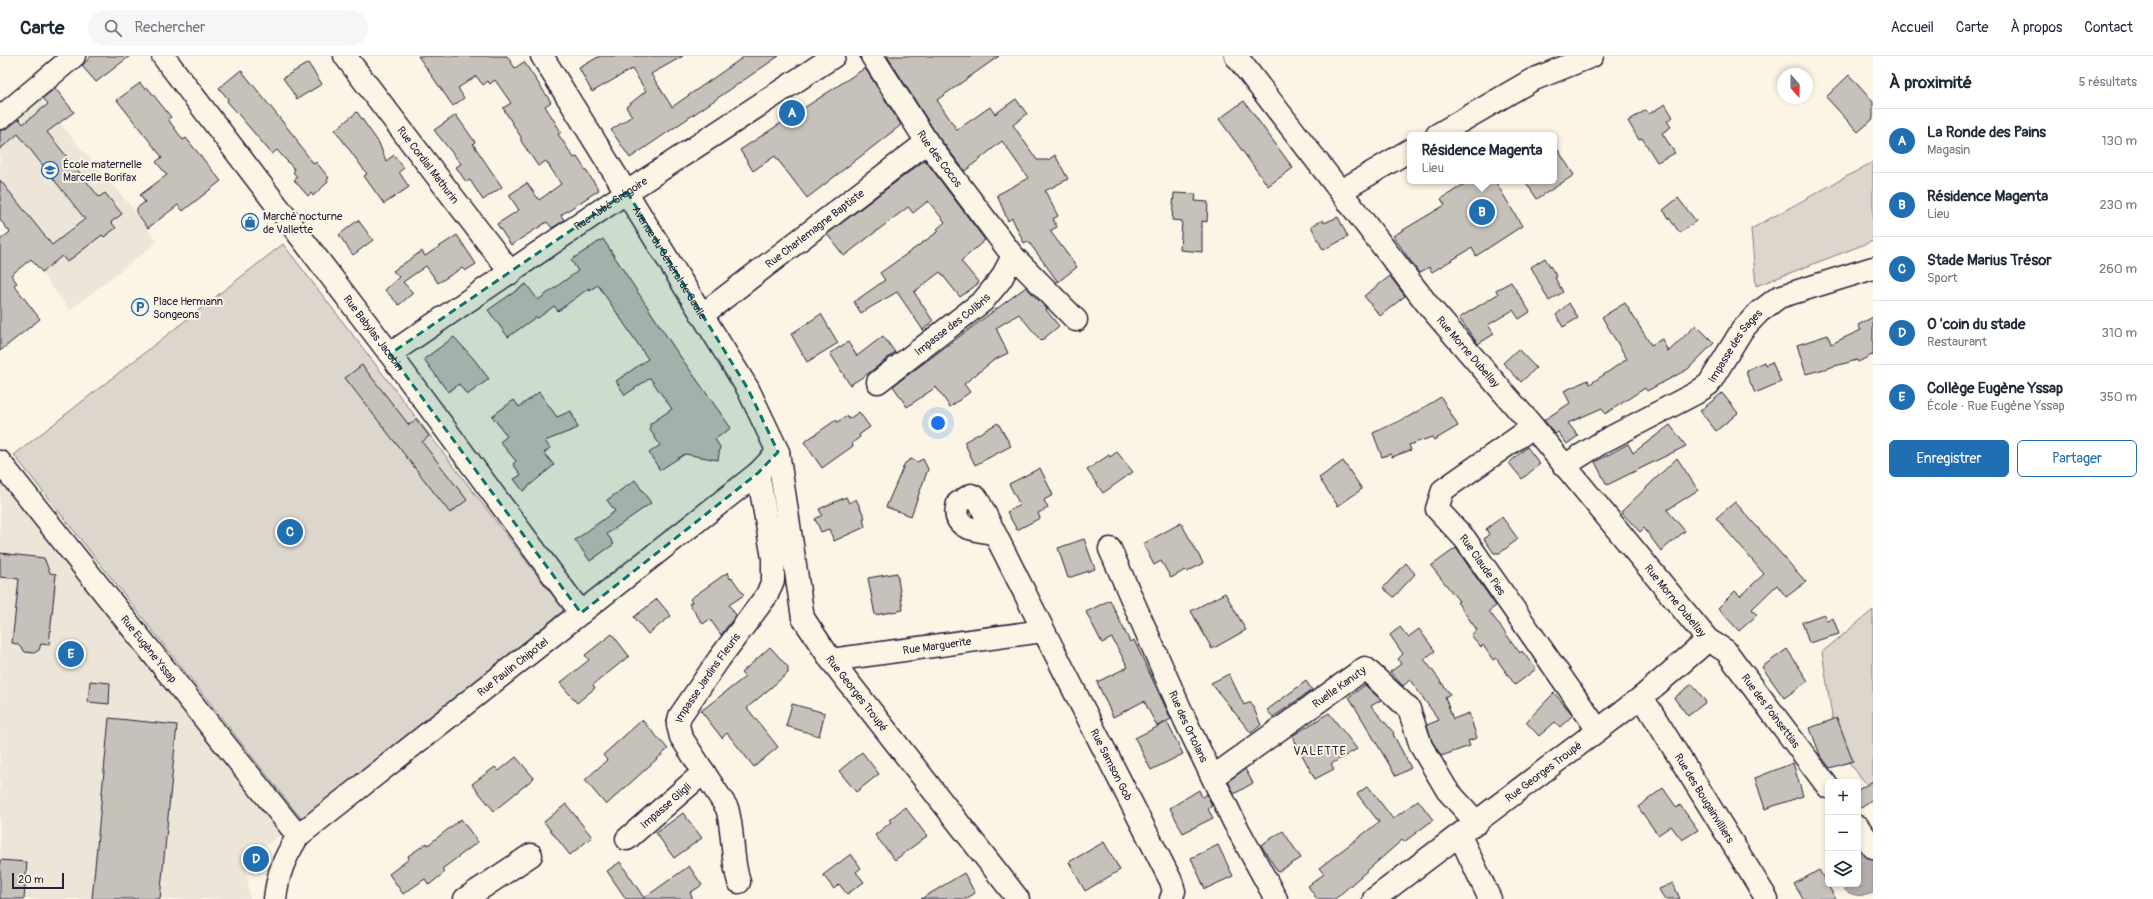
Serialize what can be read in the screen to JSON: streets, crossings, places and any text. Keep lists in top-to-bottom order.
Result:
{
  "streets": {
    "street": [
      "Rue des Cocos",
      "Rue Cordial Mathurin",
      "Rue Abbé Grégoire",
      "Rue Charlemagne Baptiste",
      "Avenue du Général de Gaulle",
      "Impasse des Colibris",
      "Rue Babylas Jacobin",
      "Impasse des Sages",
      "Rue Morne Dubellay",
      "Rue Claude Pies",
      "Rue Marguerite",
      "Rue Eugène Yssap",
      "Rue Paulin Chipotel",
      "Impasse Jardins Fleuris",
      "Ruelle Kanuty",
      "Rue Georges Troupé",
      "Rue des Poinsettias",
      "Rue des Ortolans",
      "Rue Samson Gob",
      "Rue des Bougainvilliers",
      "Impasse Gligli"
    ]
  },
  "crossings": [
    ["Rue des Cocos", "Rue Charlemagne Baptiste"],
    ["Rue des Cocos", "Impasse des Colibris"],
    ["Rue Cordial Mathurin", "Rue Abbé Grégoire"],
    ["Rue Abbé Grégoire", "Avenue du Général de Gaulle"],
    ["Rue Abbé Grégoire", "Rue Babylas Jacobin"],
    ["Rue Charlemagne Baptiste", "Avenue du Général de Gaulle"],
    ["Avenue du Général de Gaulle", "Rue Paulin Chipotel"],
    ["Avenue du Général de Gaulle", "Rue Georges Troupé"],
    ["Rue Babylas Jacobin", "Rue Paulin Chipotel"],
    ["Impasse des Sages", "Rue Morne Dubellay"],
    ["Rue Morne Dubellay", "Rue Claude Pies"],
    ["Rue Morne Dubellay", "Rue Georges Troupé"],
    ["Rue Morne Dubellay", "Rue des Poinsettias"],
    ["Rue Claude Pies", "Rue Georges Troupé"],
    ["Rue Marguerite", "Rue Georges Troupé"],
    ["Rue Marguerite", "Rue Samson Gob"],
    ["Rue Eugène Yssap", "Rue Paulin Chipotel"],
    ["Rue Paulin Chipotel", "Impasse Jardins Fleuris"],
    ["Rue Paulin Chipotel", "Rue Georges Troupé"],
    ["Impasse Jardins Fleuris", "Impasse Gligli"],
    ["Ruelle Kanuty", "Rue Georges Troupé"],
    ["Ruelle Kanuty", "Rue des Ortolans"],
    ["Rue Georges Troupé", "Rue des Poinsettias"],
    ["Rue Georges Troupé", "Rue des Bougainvilliers"]
  ],
  "districts": ["VALETTE"],
  "places": {
    "school or university": ["École maternelle Marcelle Borifax"],
    "shop": ["Marché nocturne de Vallette"],
    "parking": ["Place Hermann Songeons"]
  },
  "scale_bar": "20 m",
  "north": "bottom",
  "page": {
    "header": "Carte",
    "search": "Rechercher",
    "nav": [
      "Accueil",
      "Carte",
      "À propos",
      "Contact"
    ],
    "heading": ["À proximité", "5 résultats"],
    "pins": [
      "A",
      "B",
      "C",
      "E",
      "D"
    ],
    "list": [
      {
        "mark": "A",
        "name": "La Ronde des Pains",
        "note": "Magasin",
        "value": "130 m"
      },
      {
        "mark": "B",
        "name": "Résidence Magenta",
        "note": "Lieu",
        "value": "230 m"
      },
      {
        "mark": "C",
        "name": "Stade Marius Trésor",
        "note": "Sport",
        "value": "260 m"
      },
      {
        "mark": "D",
        "name": "O 'coin du stade",
        "note": "Restaurant",
        "value": "310 m"
      },
      {
        "mark": "E",
        "name": "Collège Eugène Yssap",
        "note": "École · Rue Eugène Yssap",
        "value": "350 m"
      }
    ],
    "popup": ["Résidence Magenta", "Lieu"],
    "buttons": ["Enregistrer", "Partager"],
    "map_buttons": ["+", "−"],
    "scale": "20 m"
  }
}
